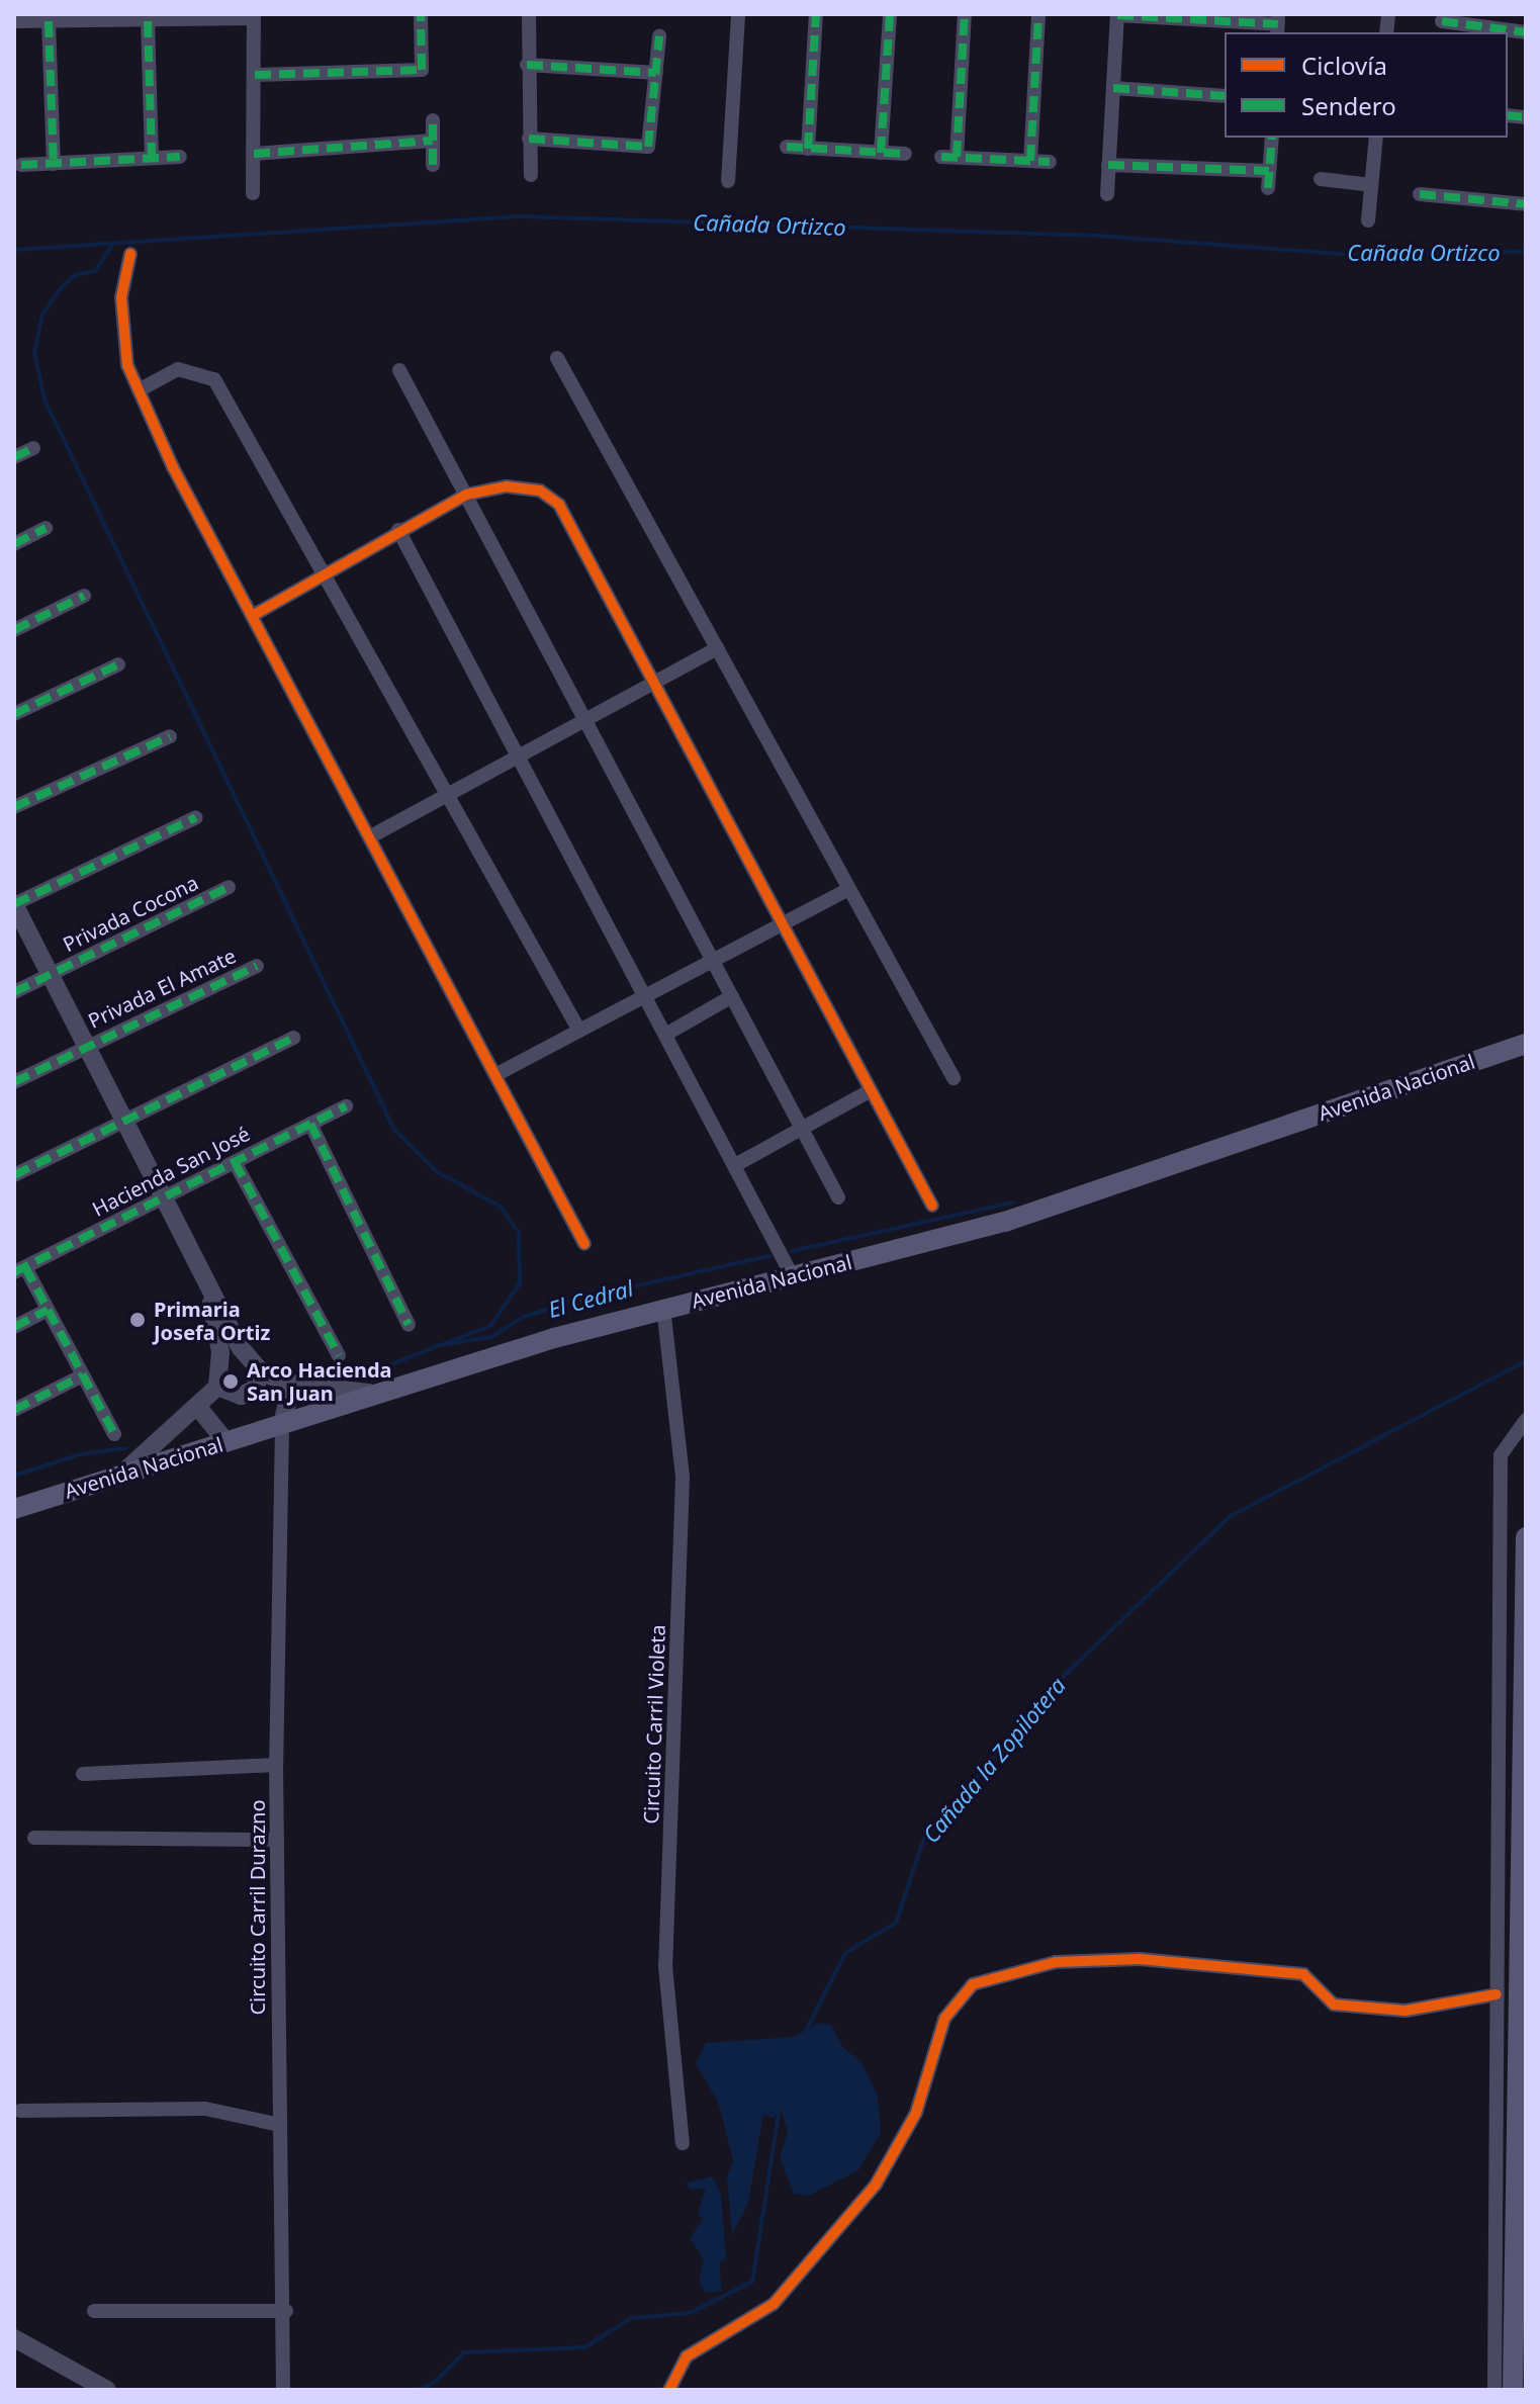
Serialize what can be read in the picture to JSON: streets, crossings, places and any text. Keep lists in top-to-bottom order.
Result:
{
  "streets": {
    "main road": ["Avenida Nacional"],
    "street": [
      "Privada Cocona",
      "Privada El Amate",
      "Hacienda San José",
      "Circuito Carril Violeta",
      "Circuito Carril Durazno"
    ]
  },
  "crossings": [
    ["Avenida Nacional", "Circuito Carril Violeta"],
    ["Avenida Nacional", "Circuito Carril Durazno"]
  ],
  "water": ["Cañada Ortizco", "El Cedral", "Cañada la Zopilotera"],
  "places": ["Primaria Josefa Ortiz", "Arco Hacienda San Juan"],
  "legend": ["Ciclovía", "Sendero"]
}
